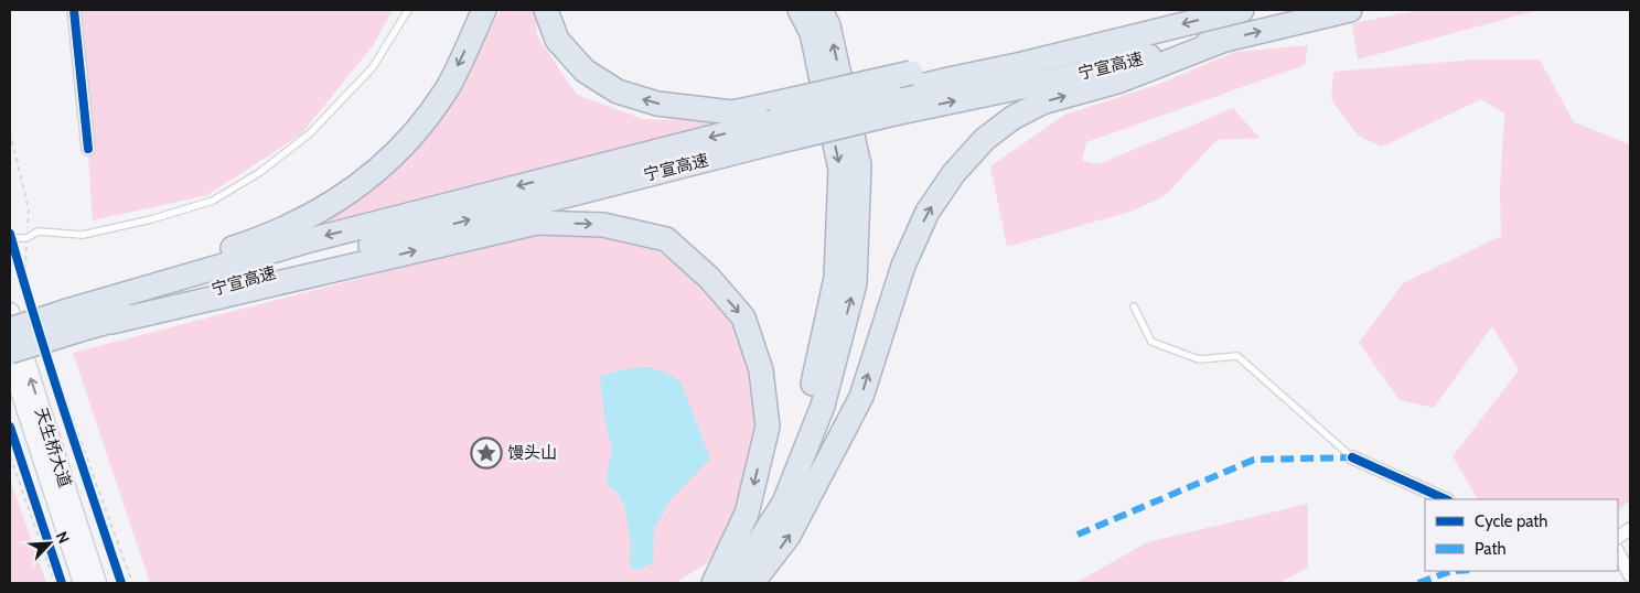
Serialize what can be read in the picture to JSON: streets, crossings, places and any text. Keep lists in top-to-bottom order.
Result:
{
  "streets": {
    "highway": ["宁宣高速"],
    "main road": ["天生桥大道"]
  },
  "places": {
    "place": ["馒头山"]
  },
  "legend": ["Cycle path", "Path"],
  "north": "top right"
}
